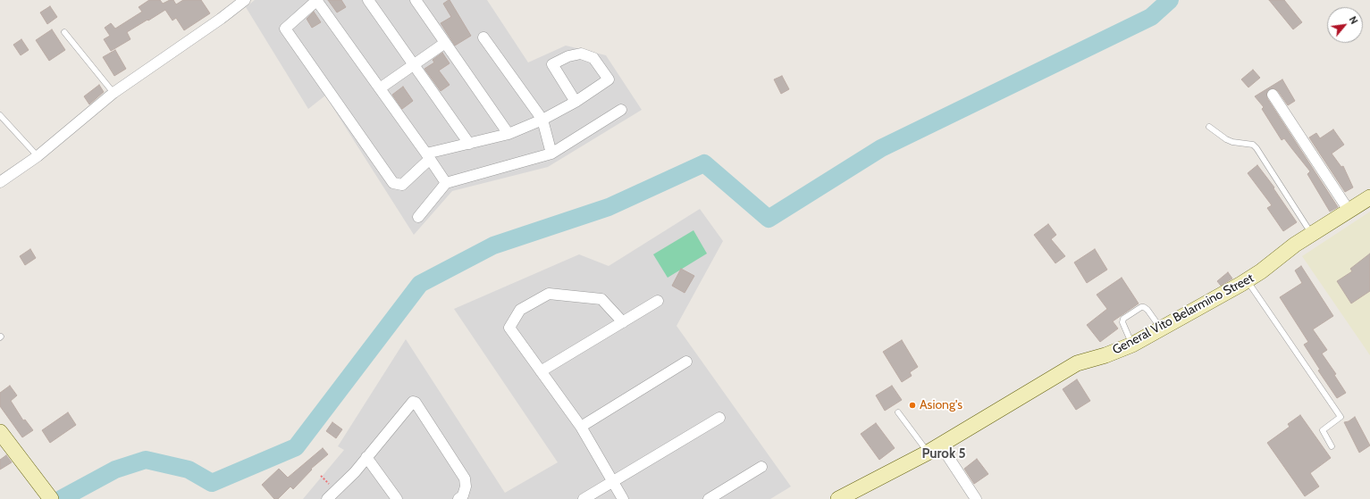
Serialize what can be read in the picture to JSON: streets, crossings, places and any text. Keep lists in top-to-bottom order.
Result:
{
  "streets": {
    "street": ["General Vito Belarmino Street"]
  },
  "districts": ["Purok 5"],
  "places": ["Asiong's"],
  "north": "top right"
}
